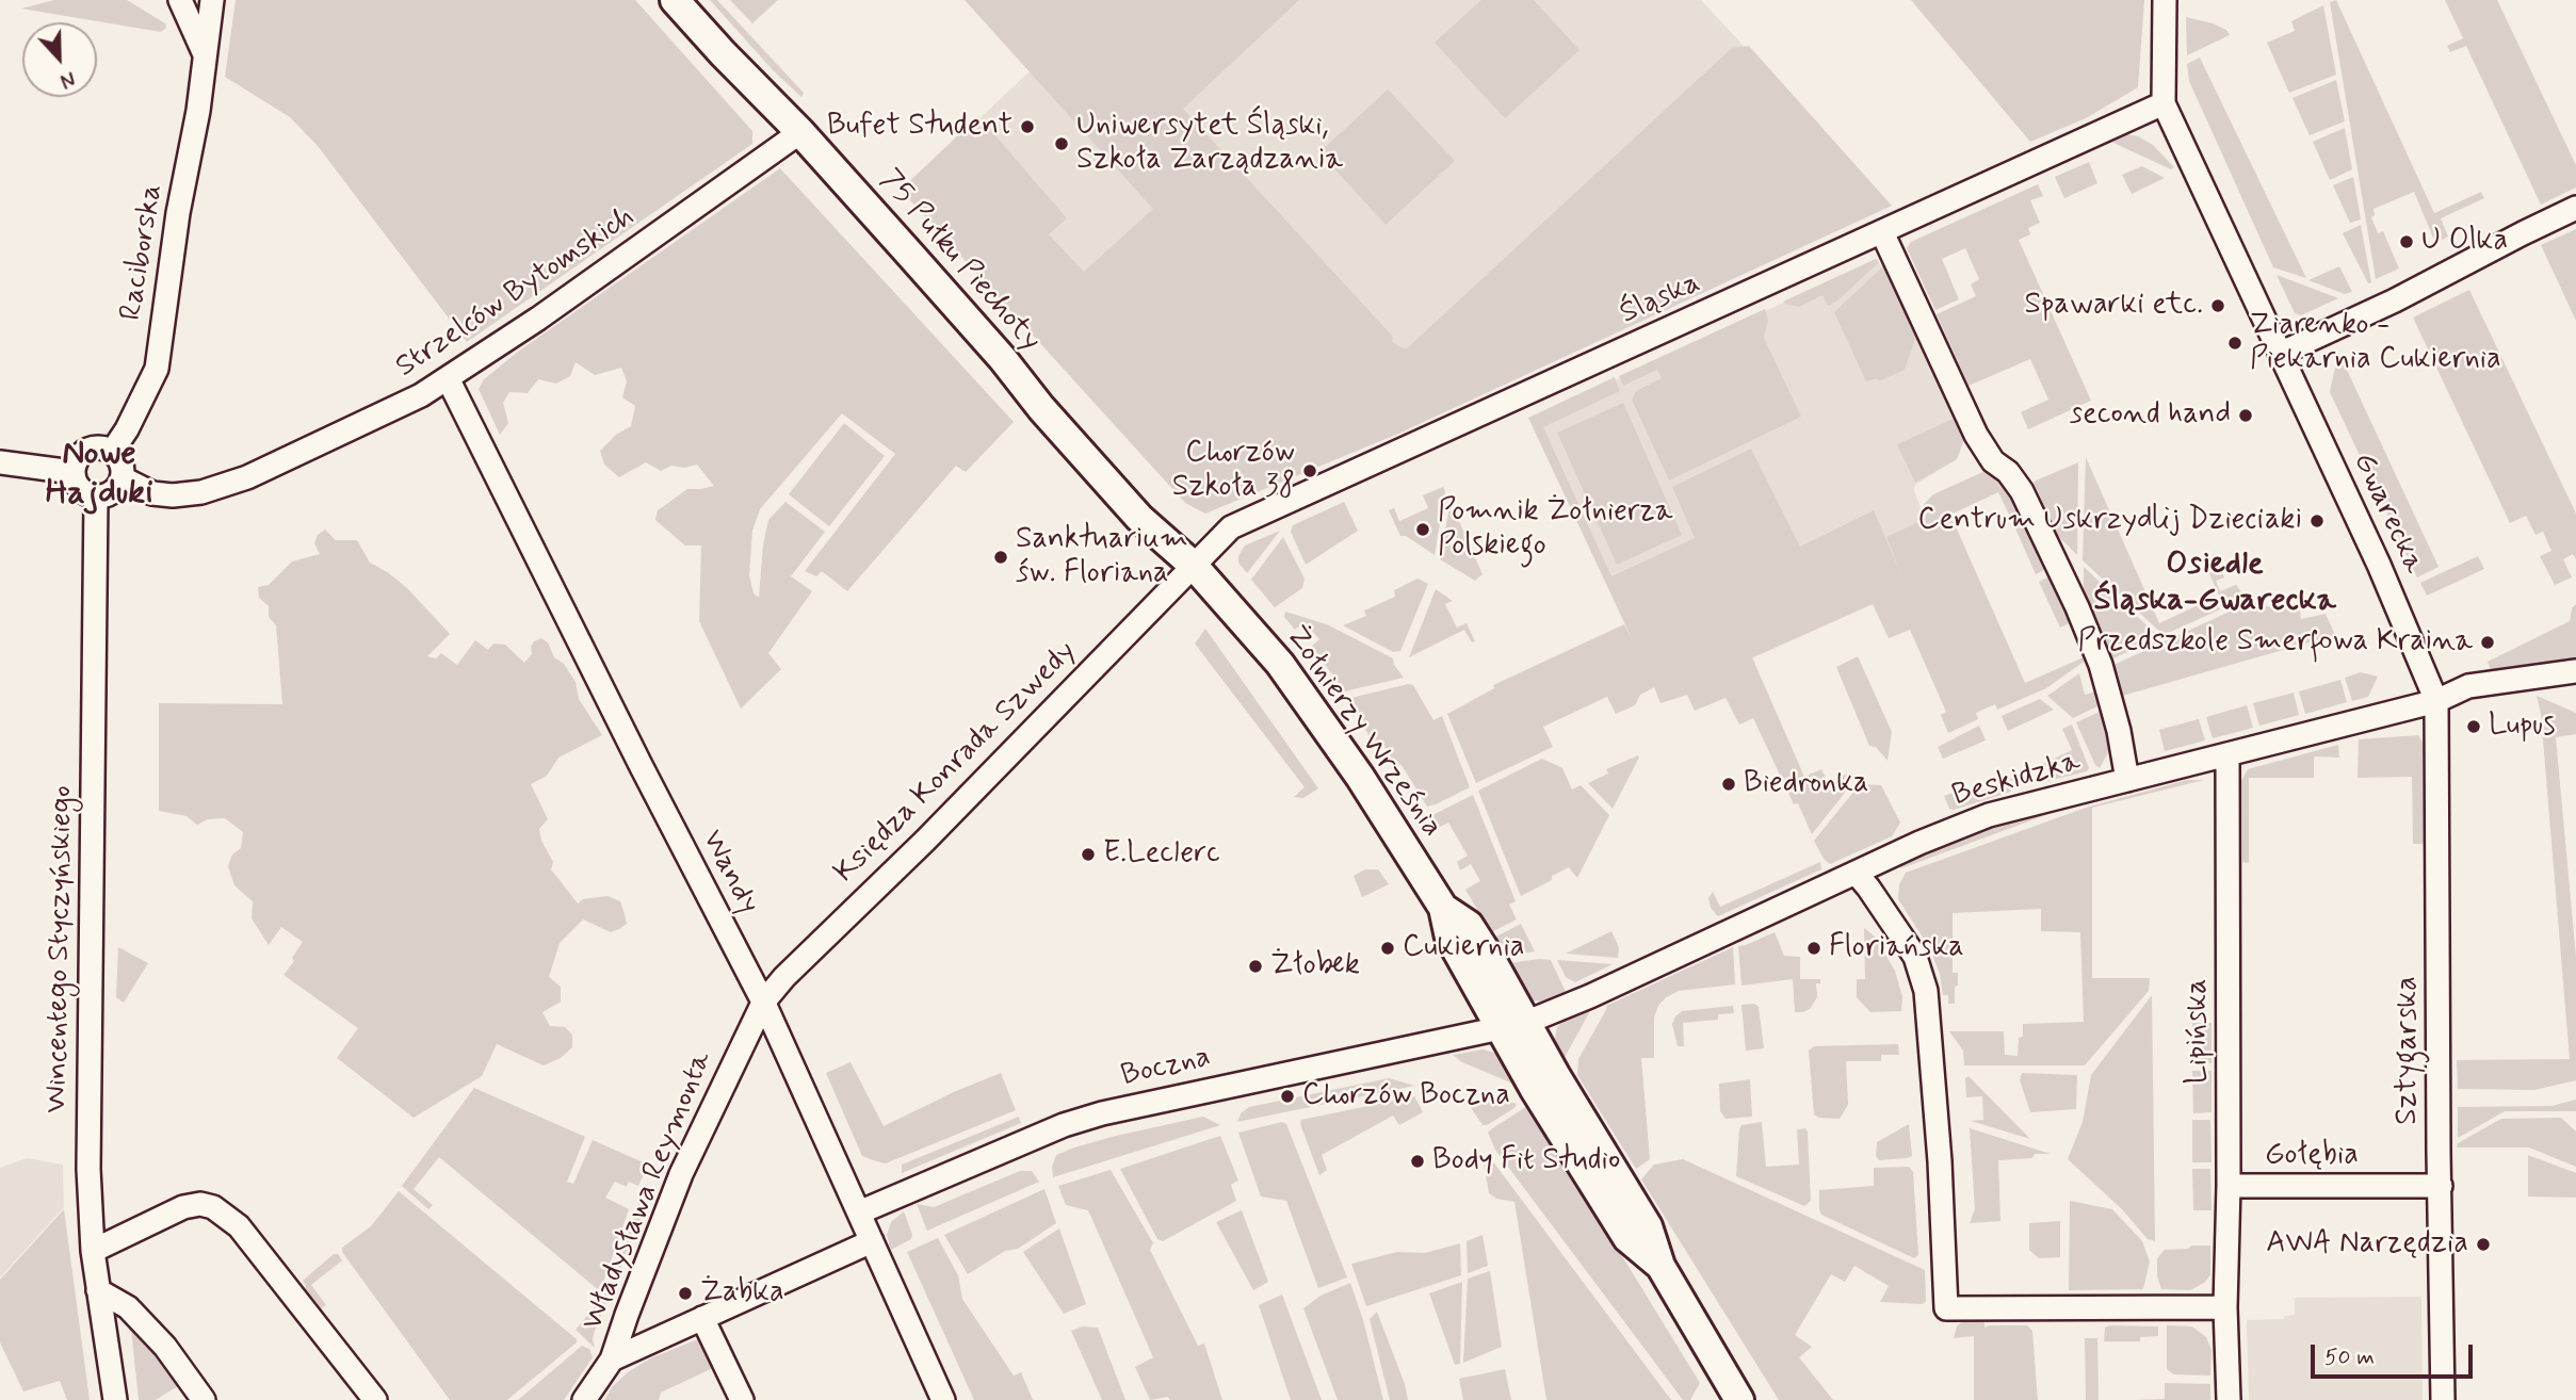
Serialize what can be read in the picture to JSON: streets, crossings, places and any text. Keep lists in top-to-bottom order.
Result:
{
  "streets": {
    "main road": ["75 Pułku Piechoty", "Żołnierzy Września"],
    "street": [
      "Raciborska",
      "Strzelców Bytomskich",
      "Śląska",
      "Gwarecka",
      "Księdza Konrada Szwedy",
      "Beskidzka",
      "Wandy",
      "Wincentego Styczyńskiego",
      "Lipińska",
      "Sztygarska",
      "Boczna",
      "Gołębia",
      "Władysława Reymonta"
    ]
  },
  "crossings": [
    ["Raciborska", "Strzelców Bytomskich"],
    ["Raciborska", "Wincentego Styczyńskiego"],
    ["75 Pułku Piechoty", "Strzelców Bytomskich"],
    ["75 Pułku Piechoty", "Śląska"],
    ["75 Pułku Piechoty", "Żołnierzy Września"],
    ["75 Pułku Piechoty", "Księdza Konrada Szwedy"],
    ["Strzelców Bytomskich", "Wandy"],
    ["Strzelców Bytomskich", "Wincentego Styczyńskiego"],
    ["Śląska", "Gwarecka"],
    ["Śląska", "Żołnierzy Września"],
    ["Śląska", "Księdza Konrada Szwedy"],
    ["Gwarecka", "Beskidzka"],
    ["Gwarecka", "Sztygarska"],
    ["Żołnierzy Września", "Księdza Konrada Szwedy"],
    ["Żołnierzy Września", "Beskidzka"],
    ["Żołnierzy Września", "Boczna"],
    ["Księdza Konrada Szwedy", "Wandy"],
    ["Księdza Konrada Szwedy", "Władysława Reymonta"],
    ["Beskidzka", "Lipińska"],
    ["Beskidzka", "Sztygarska"],
    ["Beskidzka", "Boczna"],
    ["Wandy", "Boczna"],
    ["Wandy", "Władysława Reymonta"],
    ["Lipińska", "Gołębia"],
    ["Sztygarska", "Gołębia"]
  ],
  "districts": ["Nowe Hajduki", "Osiedle Śląska-Gwarecka"],
  "places": [
    "Bufet Student",
    "Uniwersytet Śląski, Szkoła Zarządzania",
    "U Olka",
    "Spawarki etc.",
    "Ziarenko - Piekarnia Cukiernia",
    "second hand",
    "Chorzów Szkoła 38",
    "Centrum Uskrzydlij Dzieciaki",
    "Pomnik Żołnierza Polskiego",
    "Sanktuarium św. Floriana",
    "Przedszkole Smerfowa Kraina",
    "Lupus",
    "Biedronka",
    "E.Leclerc",
    "Cukiernia",
    "Floriańska",
    "Żłobek",
    "Chorzów Boczna",
    "Body Fit Studio",
    "AWA Narzędzia",
    "Żabka"
  ],
  "scale_bar": "50 m",
  "north": "bottom"
}
